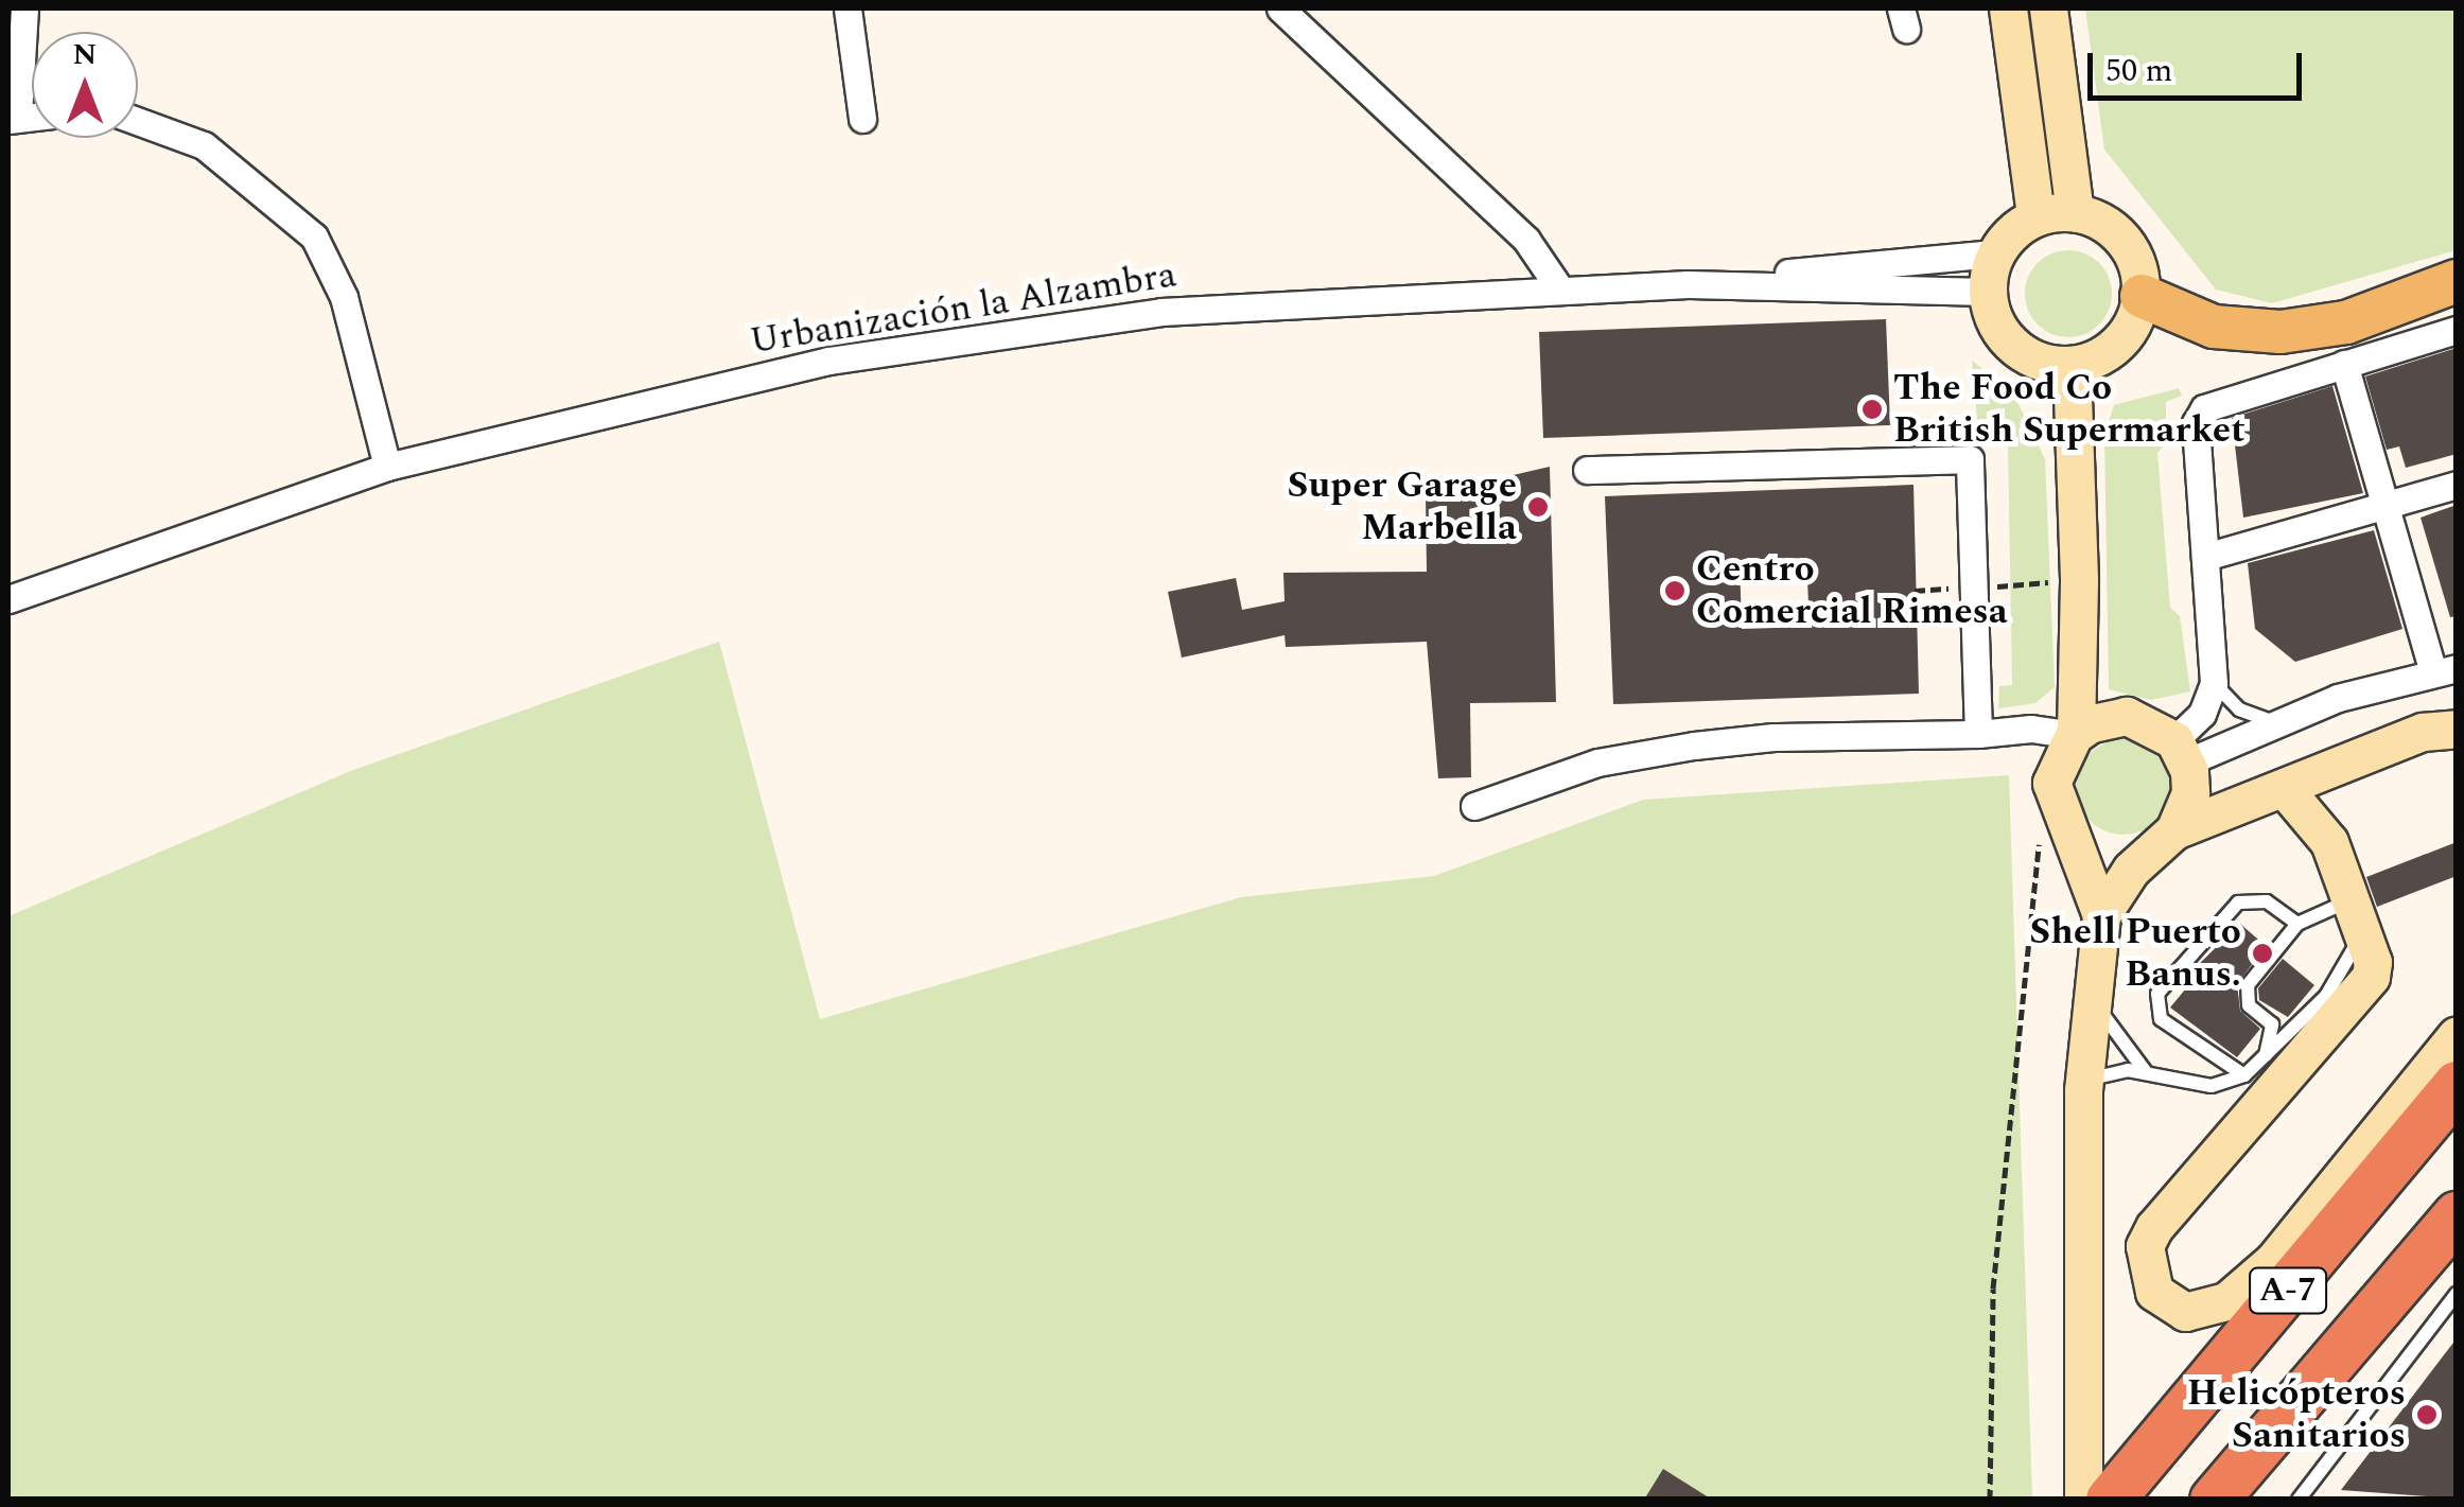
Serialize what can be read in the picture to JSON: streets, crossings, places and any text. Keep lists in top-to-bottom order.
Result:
{
  "streets": {
    "highway": ["A-7"],
    "street": ["Urbanización la Alzambra"]
  },
  "places": [
    "The Food Co British Supermarket",
    "Super Garage Marbella",
    "Centro Comercial Rimesa",
    "Shell Puerto Banus.",
    "Helicópteros Sanitarios"
  ],
  "scale_bar": "50 m",
  "north": "top"
}
